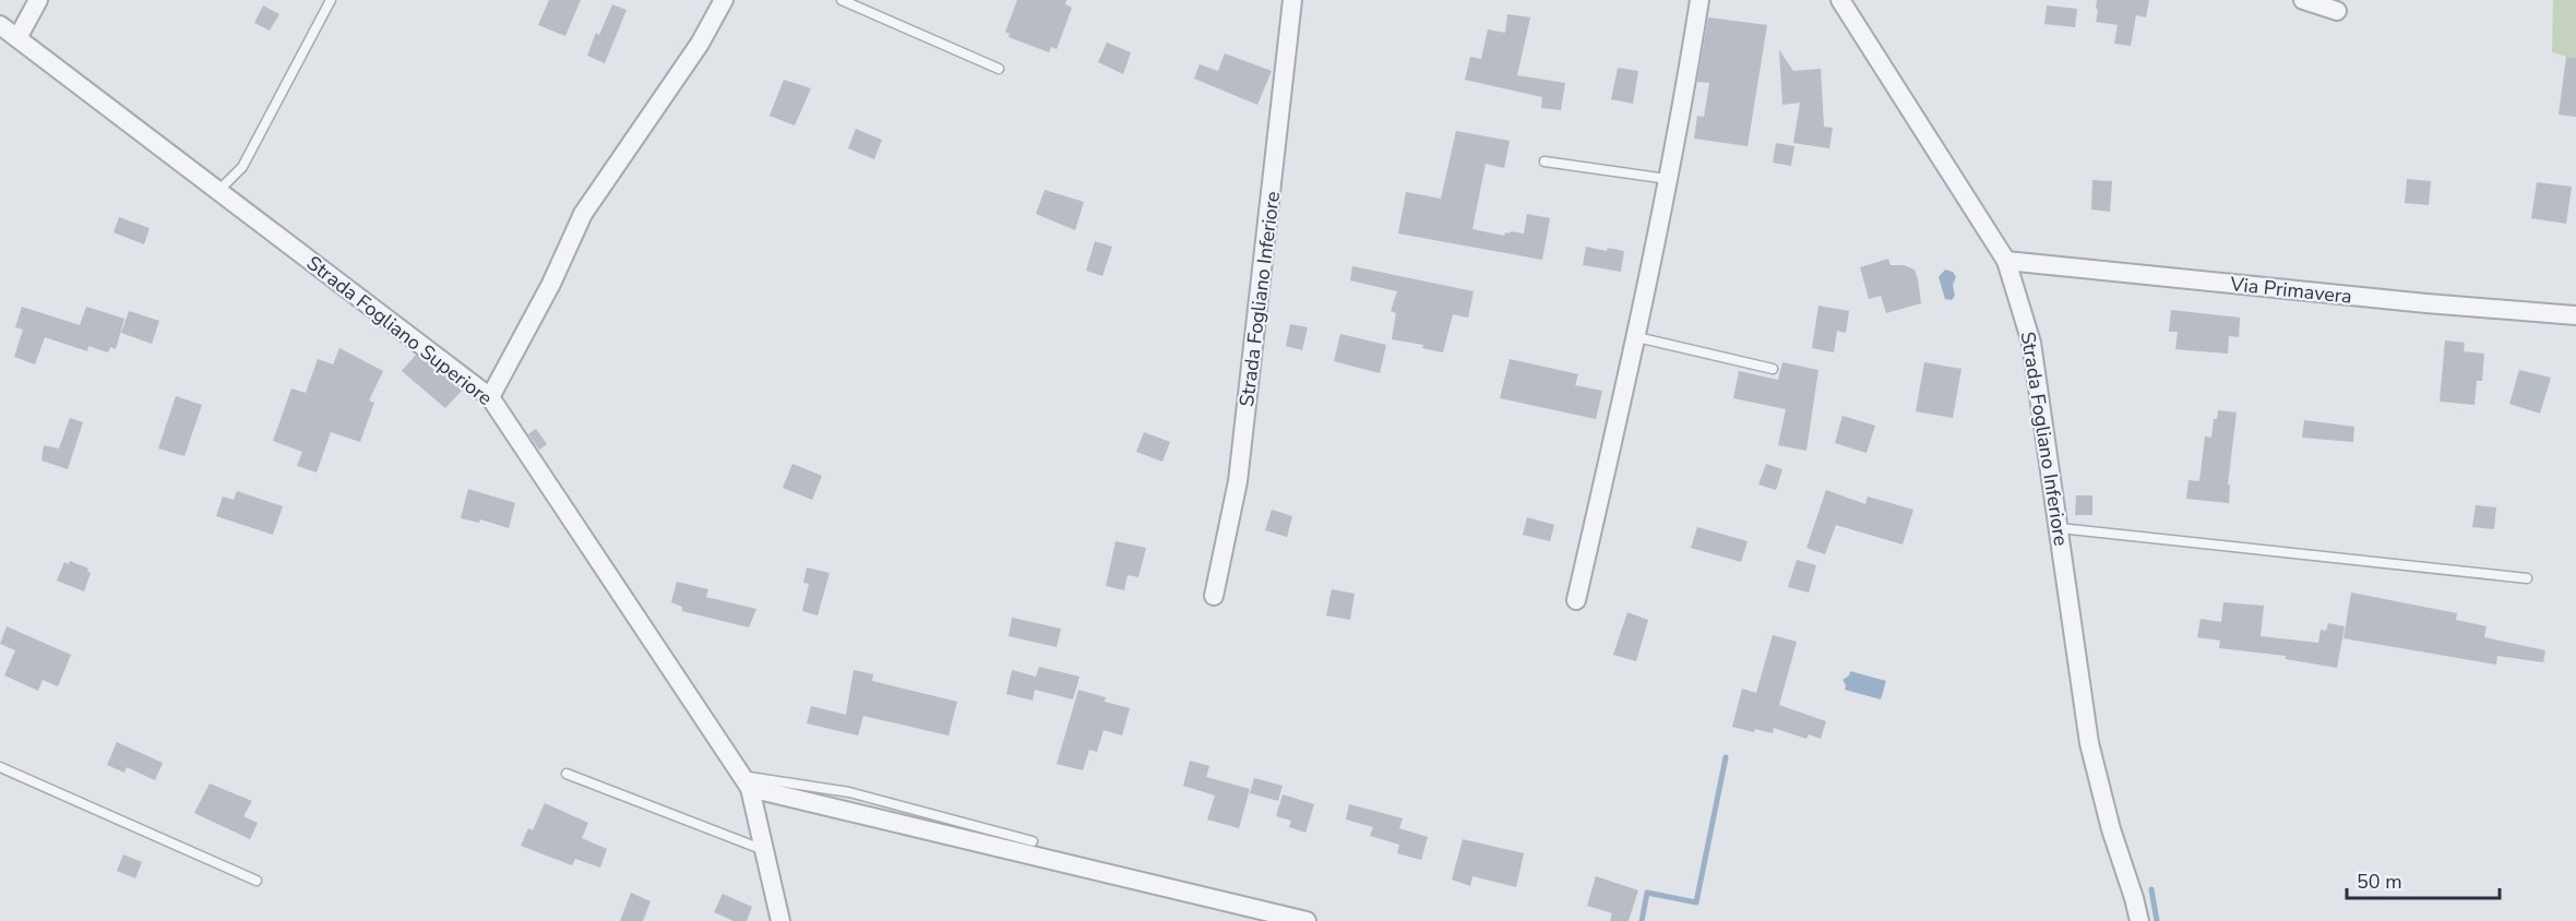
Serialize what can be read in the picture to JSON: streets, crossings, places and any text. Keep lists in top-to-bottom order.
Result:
{
  "streets": {
    "street": ["Via Primavera", "Strada Fogliano Inferiore", "Strada Fogliano Superiore"]
  },
  "crossings": [
    ["Via Primavera", "Strada Fogliano Inferiore"]
  ],
  "scale_bar": "50 m"
}
